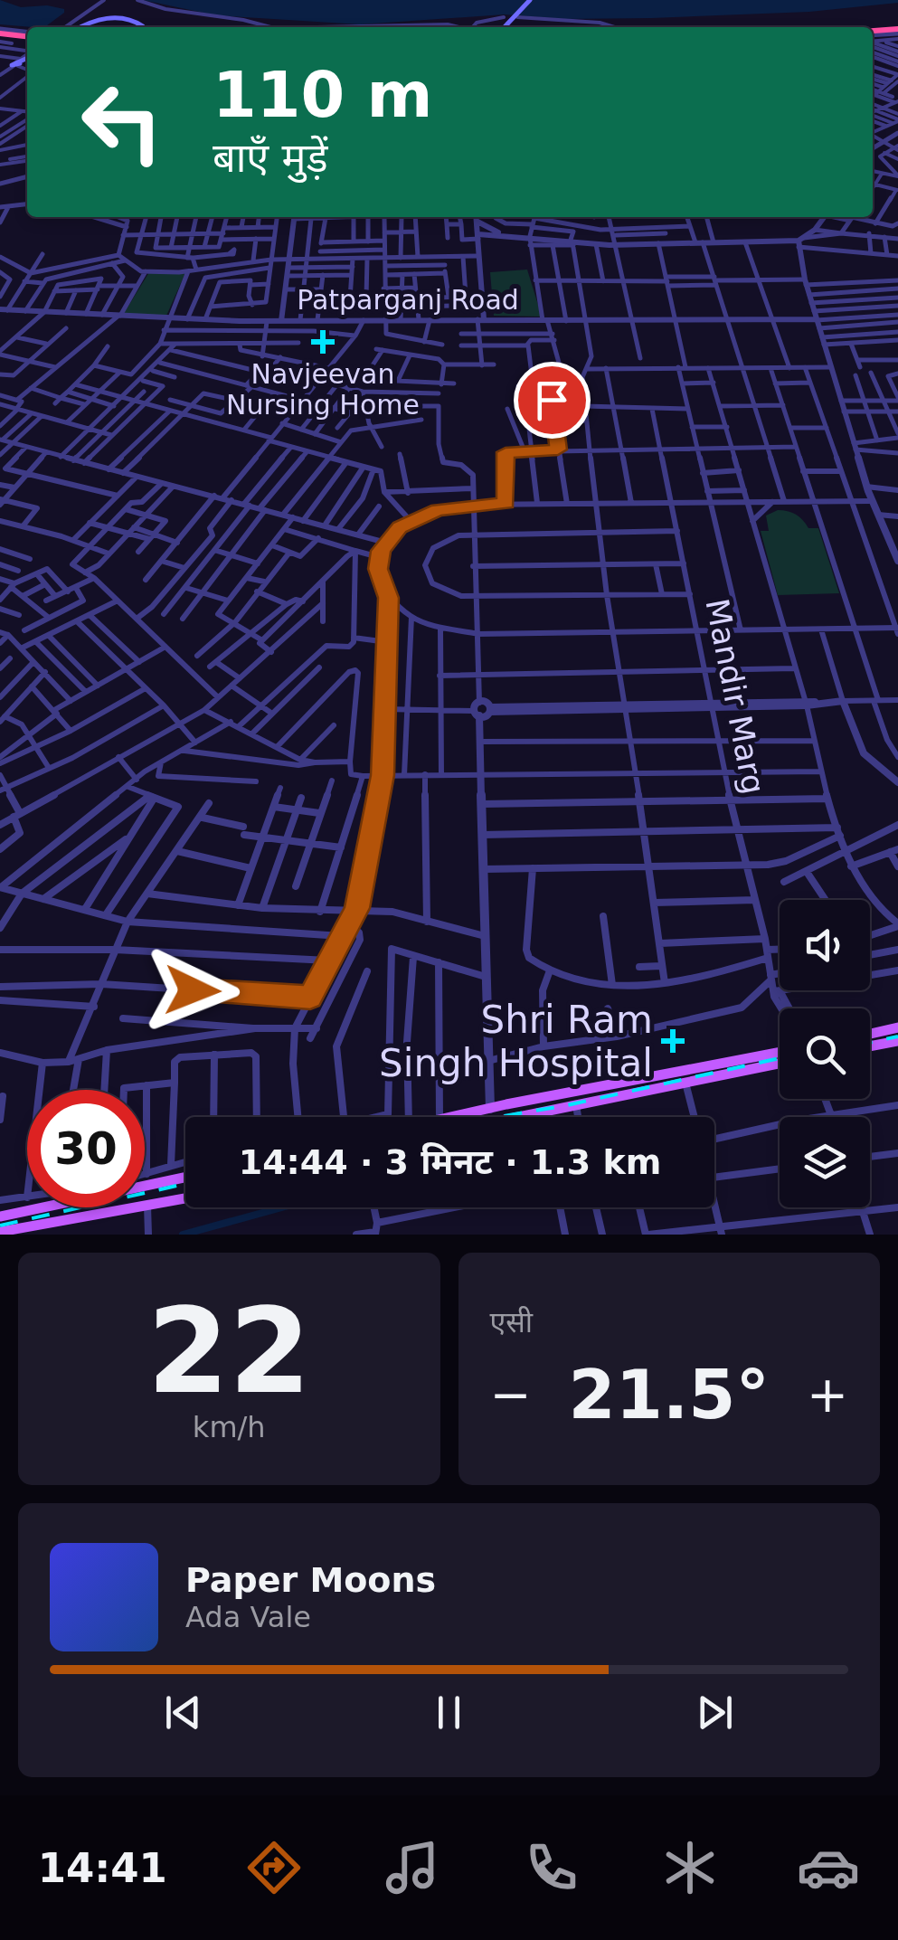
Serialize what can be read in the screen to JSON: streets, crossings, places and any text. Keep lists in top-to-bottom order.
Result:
{
  "streets": {
    "street": ["Patparganj Road", "Mandir Marg"]
  },
  "places": {
    "health": ["Navjeevan Nursing Home", "Shri Ram Singh Hospital"]
  },
  "page": {
    "turn": ["110 m", "बाएँ मुड़ें"],
    "limit": "30",
    "trip": "14:44 · 3 मिनट · 1.3 km",
    "tile": [
      ["22", "km/h"],
      "एसी"
    ],
    "heat": ["−", "21.5°", "+"],
    "song": ["Paper Moons", "Ada Vale"],
    "tabs": "14:41"
  }
}
